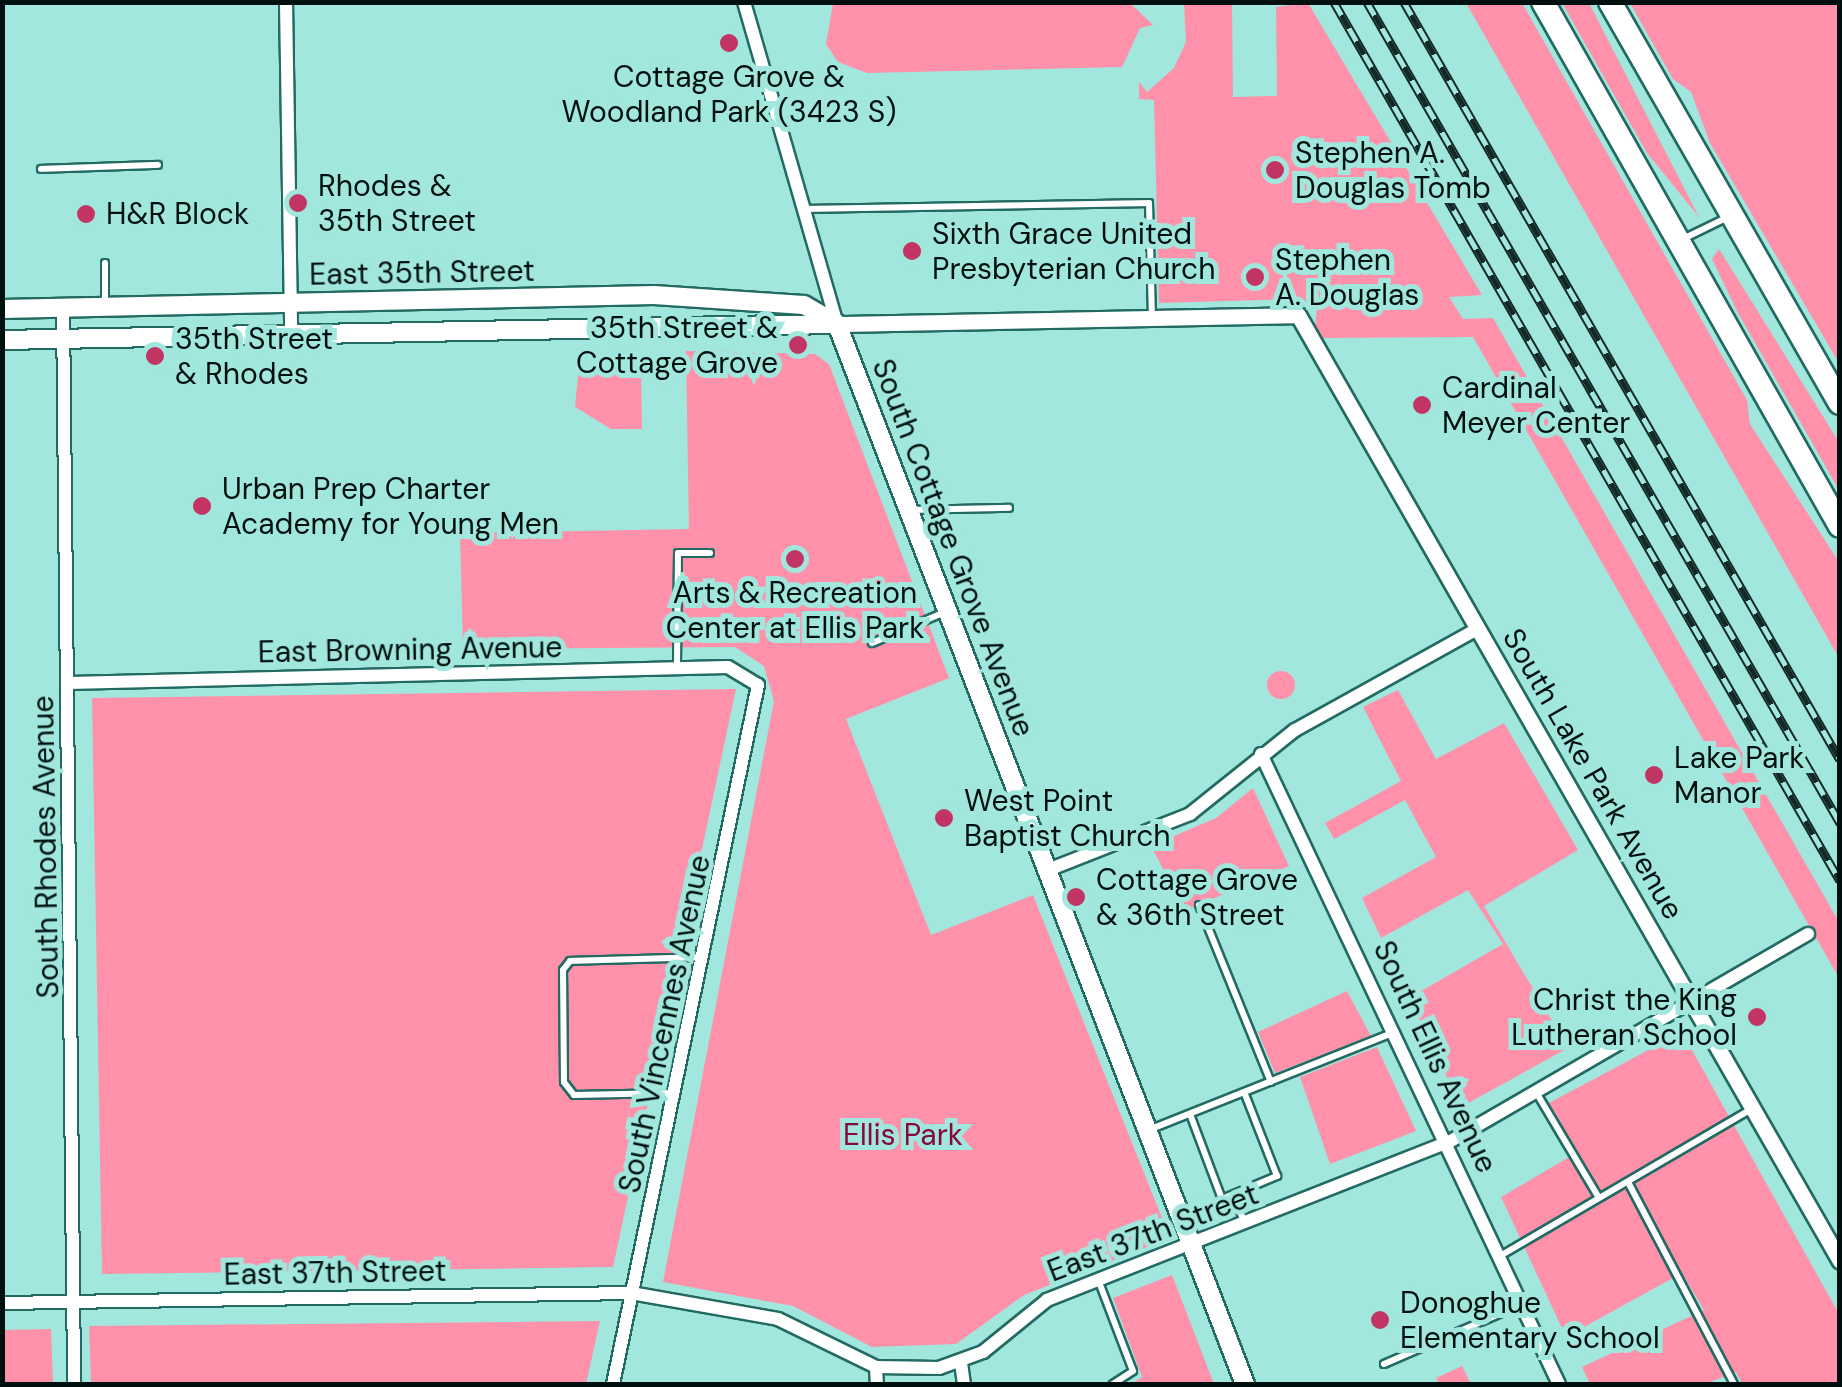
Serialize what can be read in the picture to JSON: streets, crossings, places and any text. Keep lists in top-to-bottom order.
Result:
{
  "streets": {
    "main road": ["East 35th Street", "South Cottage Grove Avenue"],
    "street": [
      "East Browning Avenue",
      "South Lake Park Avenue",
      "South Rhodes Avenue",
      "South Vincennes Avenue",
      "South Ellis Avenue",
      "East 37th Street"
    ]
  },
  "crossings": [
    ["East 35th Street", "South Cottage Grove Avenue"],
    ["East 35th Street", "South Lake Park Avenue"],
    ["East 35th Street", "South Rhodes Avenue"],
    ["South Cottage Grove Avenue", "East 37th Street"],
    ["East Browning Avenue", "South Rhodes Avenue"],
    ["East Browning Avenue", "South Vincennes Avenue"],
    ["South Lake Park Avenue", "East 37th Street"],
    ["South Rhodes Avenue", "East 37th Street"],
    ["South Vincennes Avenue", "East 37th Street"],
    ["South Ellis Avenue", "East 37th Street"]
  ],
  "parks": ["Ellis Park"],
  "places": [
    "Cottage Grove & Woodland Park (3423 S)",
    "Stephen A. Douglas Tomb",
    "Rhodes & 35th Street",
    "H&R Block",
    "Sixth Grace United Presbyterian Church",
    "Stephen A. Douglas",
    "35th Street & Cottage Grove",
    "35th Street & Rhodes",
    "Cardinal Meyer Center",
    "Urban Prep Charter Academy for Young Men",
    "Arts & Recreation Center at Ellis Park",
    "Lake Park Manor",
    "West Point Baptist Church",
    "Cottage Grove & 36th Street",
    "Christ the King Lutheran School",
    "Donoghue Elementary School"
  ]
}
